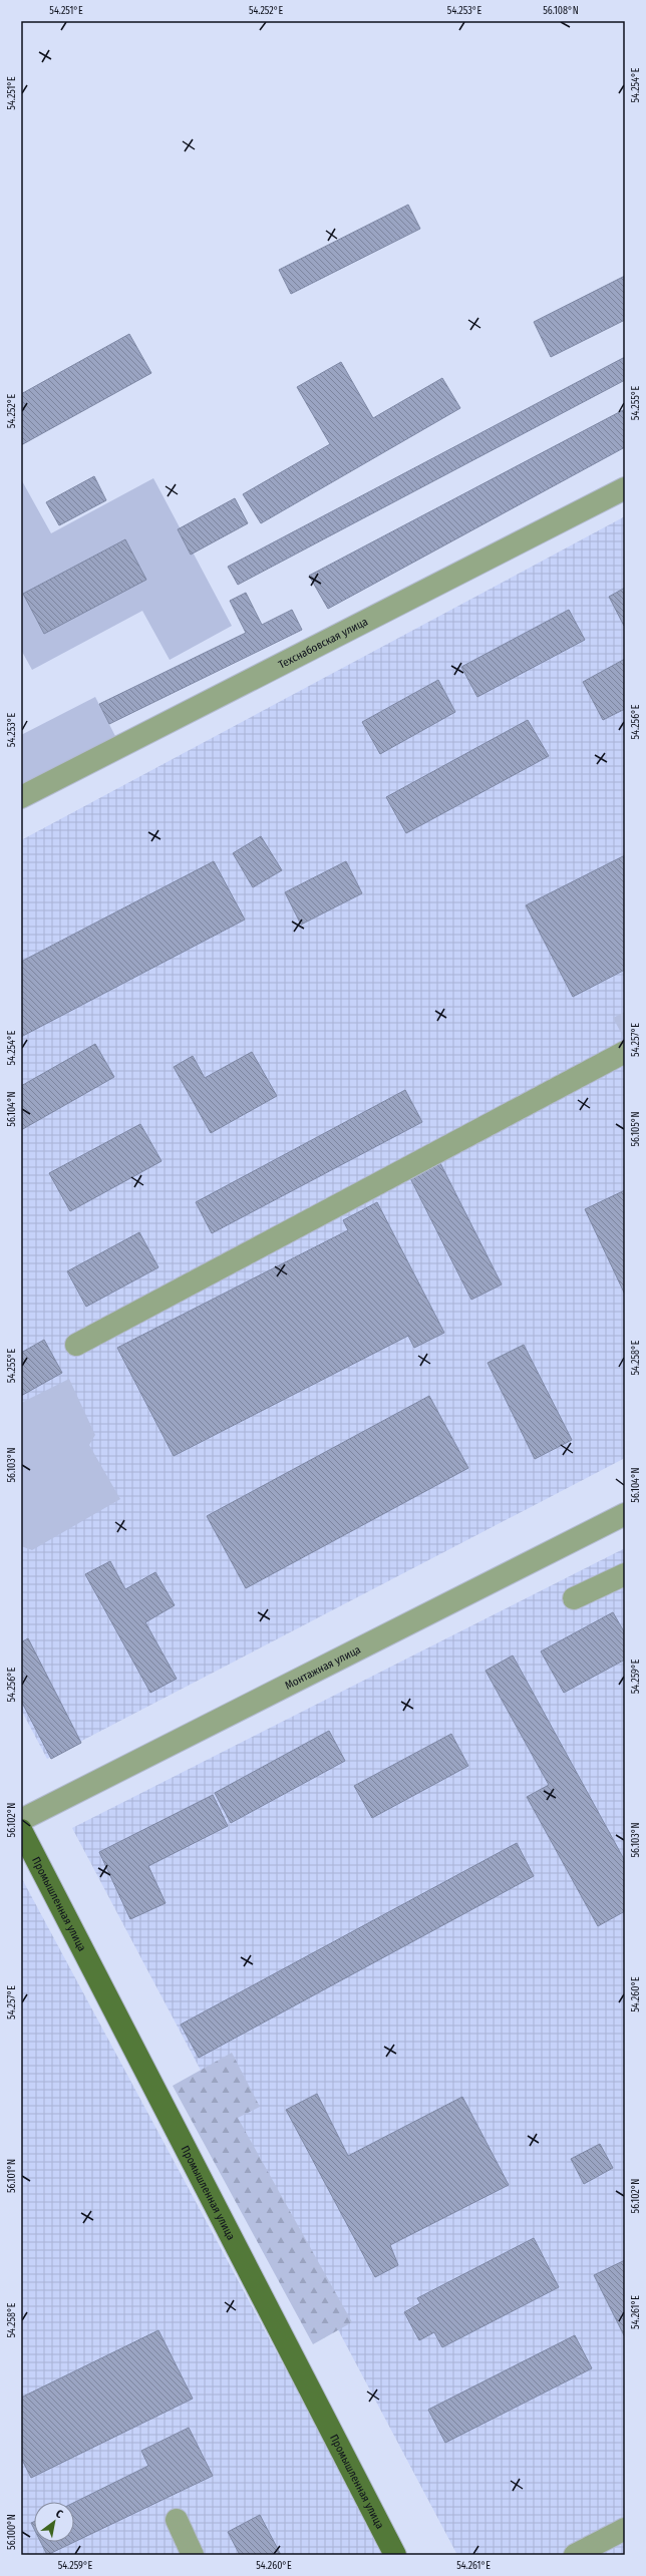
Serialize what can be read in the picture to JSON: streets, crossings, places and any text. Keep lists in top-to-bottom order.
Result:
{
  "streets": {
    "main road": ["Промышленная улица"],
    "street": ["Техснабовская улица", "Монтажная улица"]
  },
  "north": "top right",
  "coordinates": [
    "54.251°E",
    "54.252°E",
    "54.253°E",
    "56.108°N",
    "54.254°E",
    "54.255°E",
    "54.256°E",
    "54.257°E",
    "56.104°N",
    "56.105°N",
    "54.258°E",
    "56.103°N",
    "54.259°E",
    "56.102°N",
    "54.260°E",
    "56.101°N",
    "54.261°E",
    "56.100°N"
  ]
}
